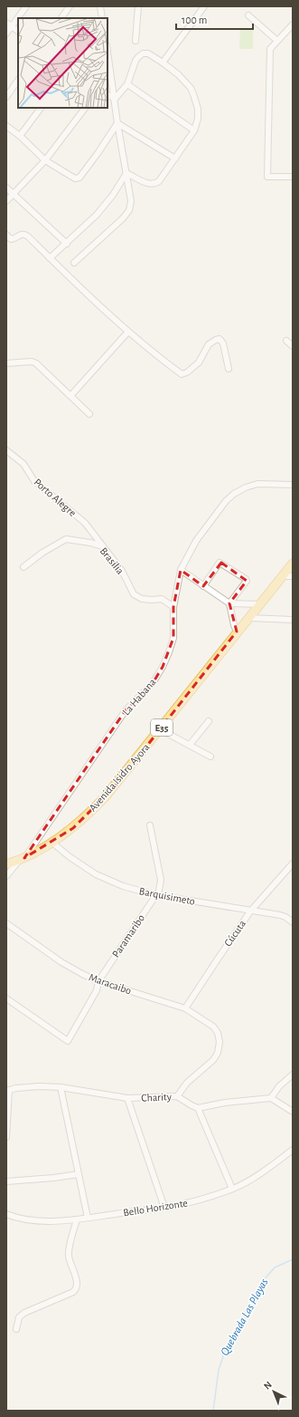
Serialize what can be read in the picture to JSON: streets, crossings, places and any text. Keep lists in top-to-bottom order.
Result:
{
  "streets": {
    "main road": ["E35", "Avenida Isidro Ayora"],
    "street": [
      "Porto Alegre",
      "Brasilia",
      "La Habana",
      "Barquisimeto",
      "Cúcuta",
      "Paramaribo",
      "Maracaibo",
      "Charity",
      "Bello Horizonte"
    ]
  },
  "crossings": [
    ["Porto Alegre", "Brasilia"],
    ["Brasilia", "La Habana"],
    ["La Habana", "Avenida Isidro Ayora"],
    ["Avenida Isidro Ayora", "Barquisimeto"],
    ["Barquisimeto", "Cúcuta"],
    ["Barquisimeto", "Paramaribo"],
    ["Cúcuta", "Maracaibo"],
    ["Paramaribo", "Maracaibo"],
    ["Maracaibo", "Charity"]
  ],
  "water": ["Quebrada Las Playas"],
  "scale_bar": "100 m",
  "north": "top left"
}
